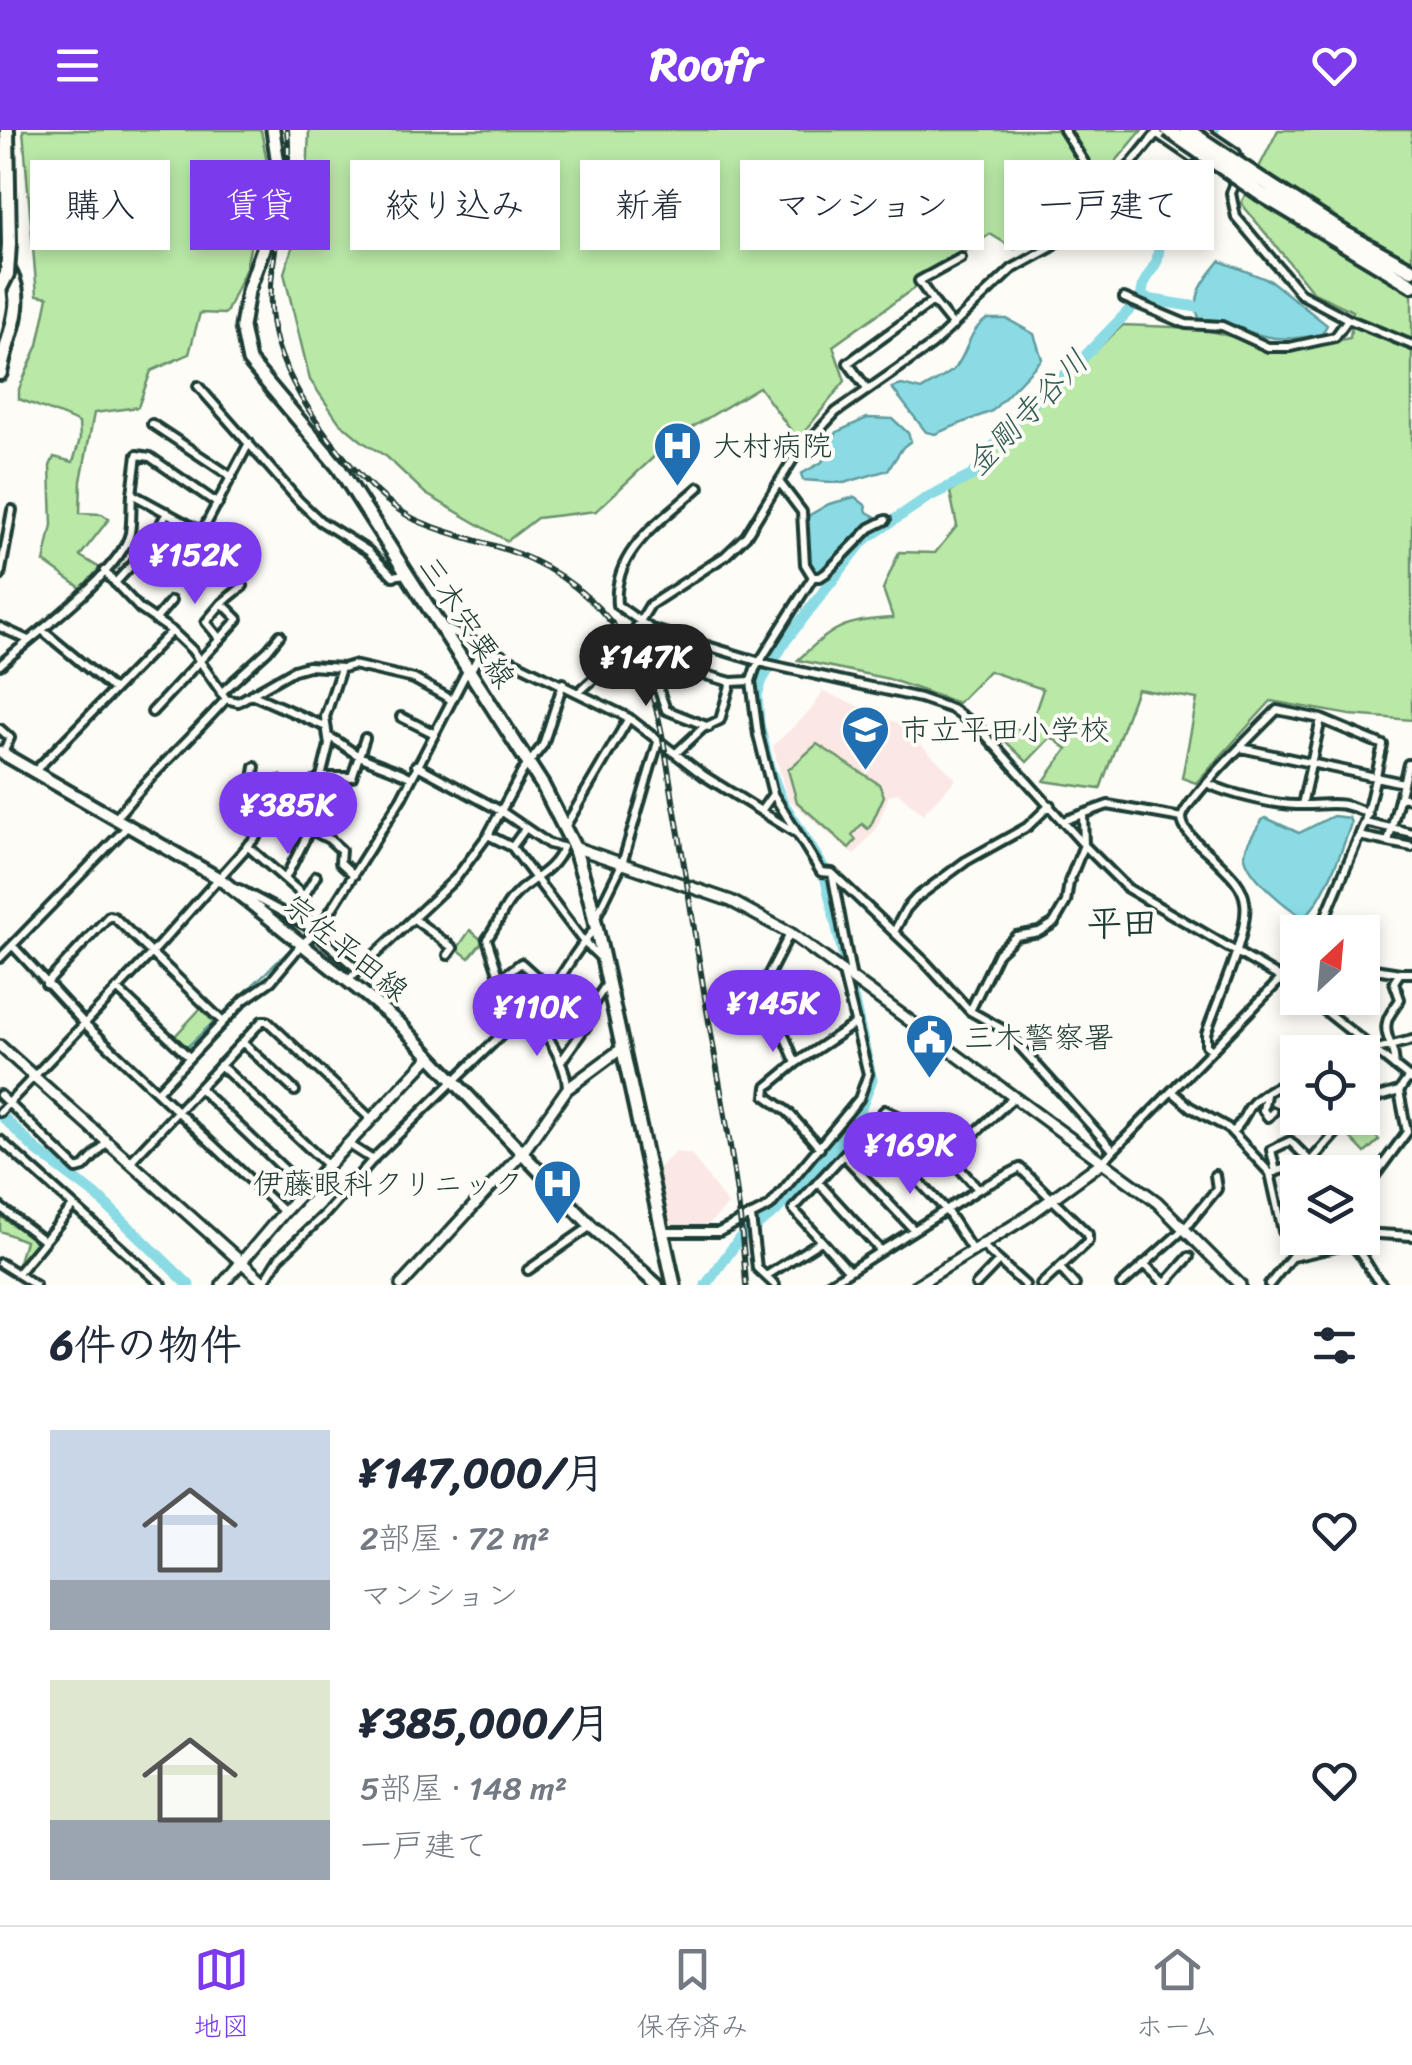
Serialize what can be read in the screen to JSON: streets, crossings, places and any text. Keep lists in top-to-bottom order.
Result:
{
  "streets": {
    "main road": ["三木宍粟線", "宗佐平田線"]
  },
  "districts": ["平田"],
  "water": ["金剛寺谷川"],
  "places": {
    "hospital": ["大村病院", "伊藤眼科クリニック"],
    "school or university": ["市立平田小学校"],
    "public building": ["三木警察署"]
  },
  "north": "top right",
  "page": {
    "header": "Roofr",
    "chip": [
      "購入",
      "賃貸",
      "絞り込み",
      "新着",
      "マンション",
      "一戸建て"
    ],
    "price": [
      "¥152K",
      "¥147K",
      "¥385K",
      "¥145K",
      "¥110K",
      "¥169K"
    ],
    "heading": "6件の物件",
    "list": [
      {
        "name": "¥147,000/月",
        "note": "2部屋 · 72 m² · マンション"
      },
      {
        "name": "¥385,000/月",
        "note": "5部屋 · 148 m² · 一戸建て"
      }
    ],
    "tabs": ["地図", "保存済み", "ホーム"]
  }
}
